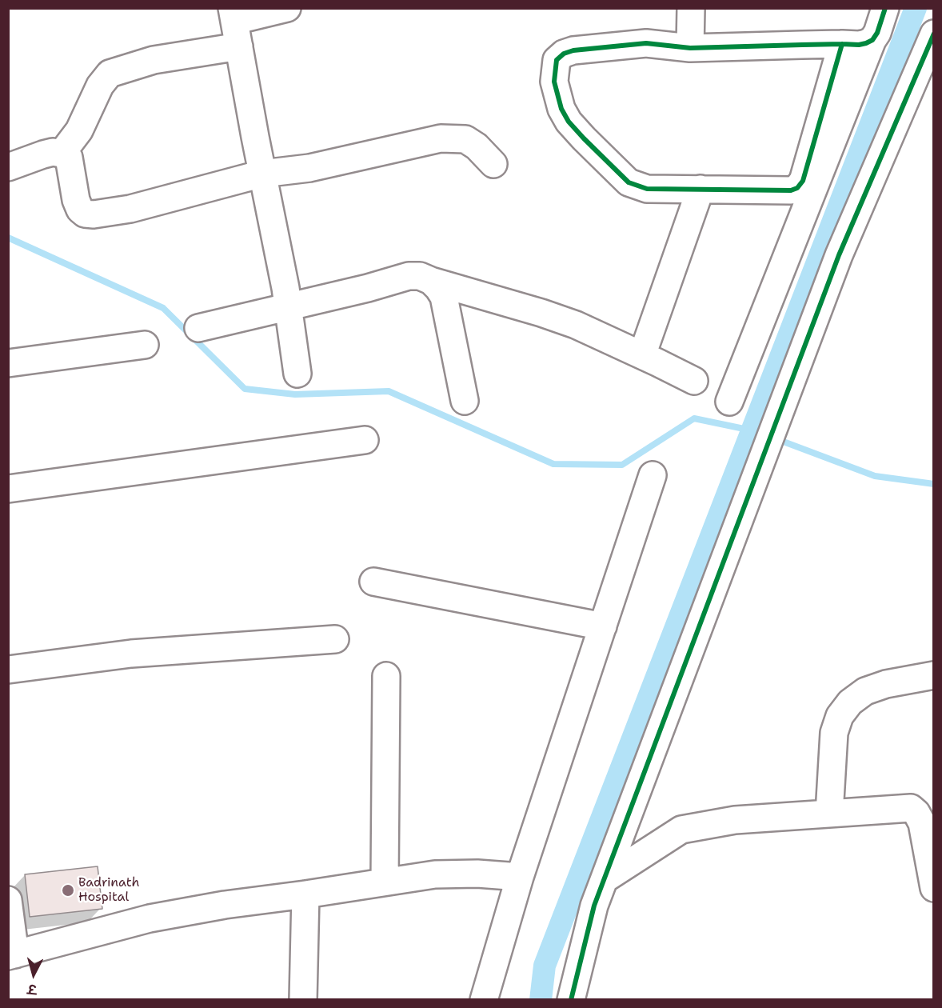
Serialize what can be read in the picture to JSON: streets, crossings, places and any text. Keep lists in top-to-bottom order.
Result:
{
  "places": ["Badrinath Hospital"],
  "north": "bottom"
}
